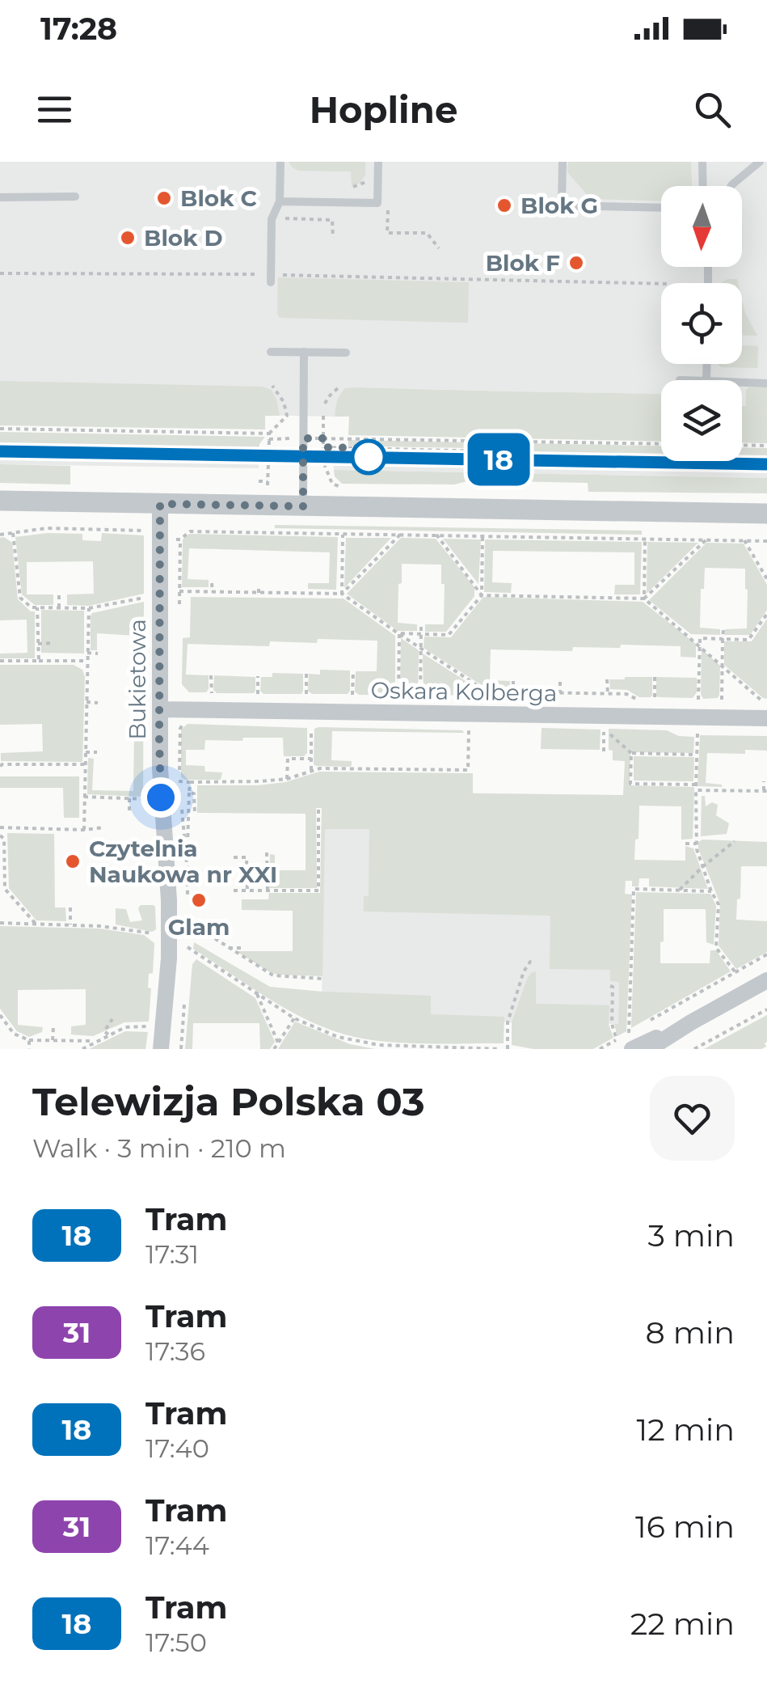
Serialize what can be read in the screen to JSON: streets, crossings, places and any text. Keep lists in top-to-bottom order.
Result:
{
  "streets": {
    "street": ["Bukietowa", "Oskara Kolberga"]
  },
  "crossings": [
    ["Bukietowa", "Oskara Kolberga"]
  ],
  "places": [
    "Blok C",
    "Blok G",
    "Blok D",
    "Blok F",
    "Czytelnia Naukowa nr XXI",
    "Glam"
  ],
  "lines": ["tram line 18"],
  "north": "bottom",
  "page": {
    "status": "17:28",
    "header": "Hopline",
    "on_map": "18",
    "heading": ["Telewizja Polska 03", "Walk · 3 min · 210 m"],
    "list": [
      {
        "mark": "18",
        "name": "Tram",
        "note": "17:31",
        "value": "3 min"
      },
      {
        "mark": "31",
        "name": "Tram",
        "note": "17:36",
        "value": "8 min"
      },
      {
        "mark": "18",
        "name": "Tram",
        "note": "17:40",
        "value": "12 min"
      },
      {
        "mark": "31",
        "name": "Tram",
        "note": "17:44",
        "value": "16 min"
      },
      {
        "mark": "18",
        "name": "Tram",
        "note": "17:50",
        "value": "22 min"
      }
    ]
  }
}
